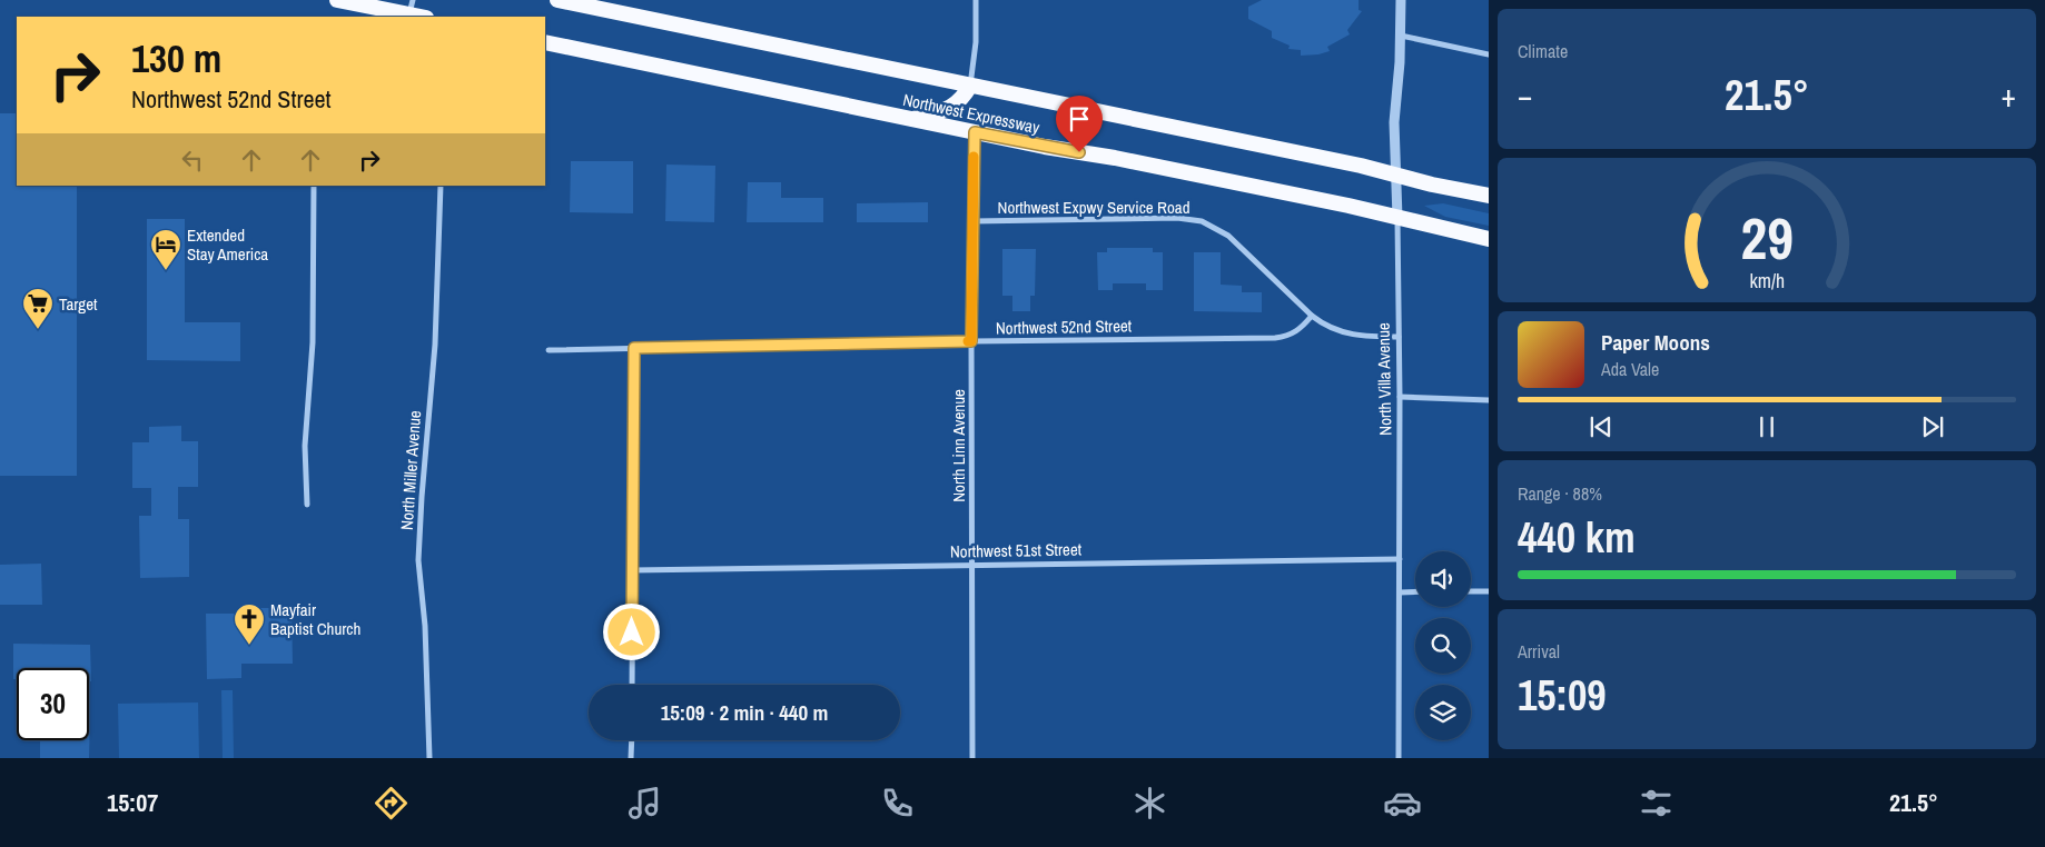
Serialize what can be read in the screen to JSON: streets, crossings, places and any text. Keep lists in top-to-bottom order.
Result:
{
  "streets": {
    "highway": ["Northwest Expressway"],
    "street": [
      "Northwest Expwy Service Road",
      "Northwest 52nd Street",
      "North Villa Avenue",
      "North Linn Avenue",
      "North Miller Avenue",
      "Northwest 51st Street"
    ]
  },
  "crossings": [
    ["Northwest Expressway", "North Villa Avenue"],
    ["Northwest Expressway", "North Linn Avenue"],
    ["Northwest Expwy Service Road", "Northwest 52nd Street"],
    ["Northwest Expwy Service Road", "North Linn Avenue"],
    ["Northwest 52nd Street", "North Linn Avenue"],
    ["North Villa Avenue", "Northwest 51st Street"],
    ["North Linn Avenue", "Northwest 51st Street"]
  ],
  "places": {
    "hotel": ["Extended Stay America"],
    "supermarket": ["Target"],
    "church": ["Mayfair Baptist Church"]
  },
  "page": {
    "tile": [
      "Climate",
      ["Range · 88%", "440 km"],
      ["Arrival", "15:09"]
    ],
    "turn": ["130 m", "Northwest 52nd Street"],
    "heat": ["−", "21.5°", "+"],
    "song": ["Paper Moons", "Ada Vale"],
    "limit": "30",
    "trip": "15:09 · 2 min · 440 m",
    "tabs": ["15:07", "21.5°"],
    "gauge": ["29", "km/h"]
  }
}
